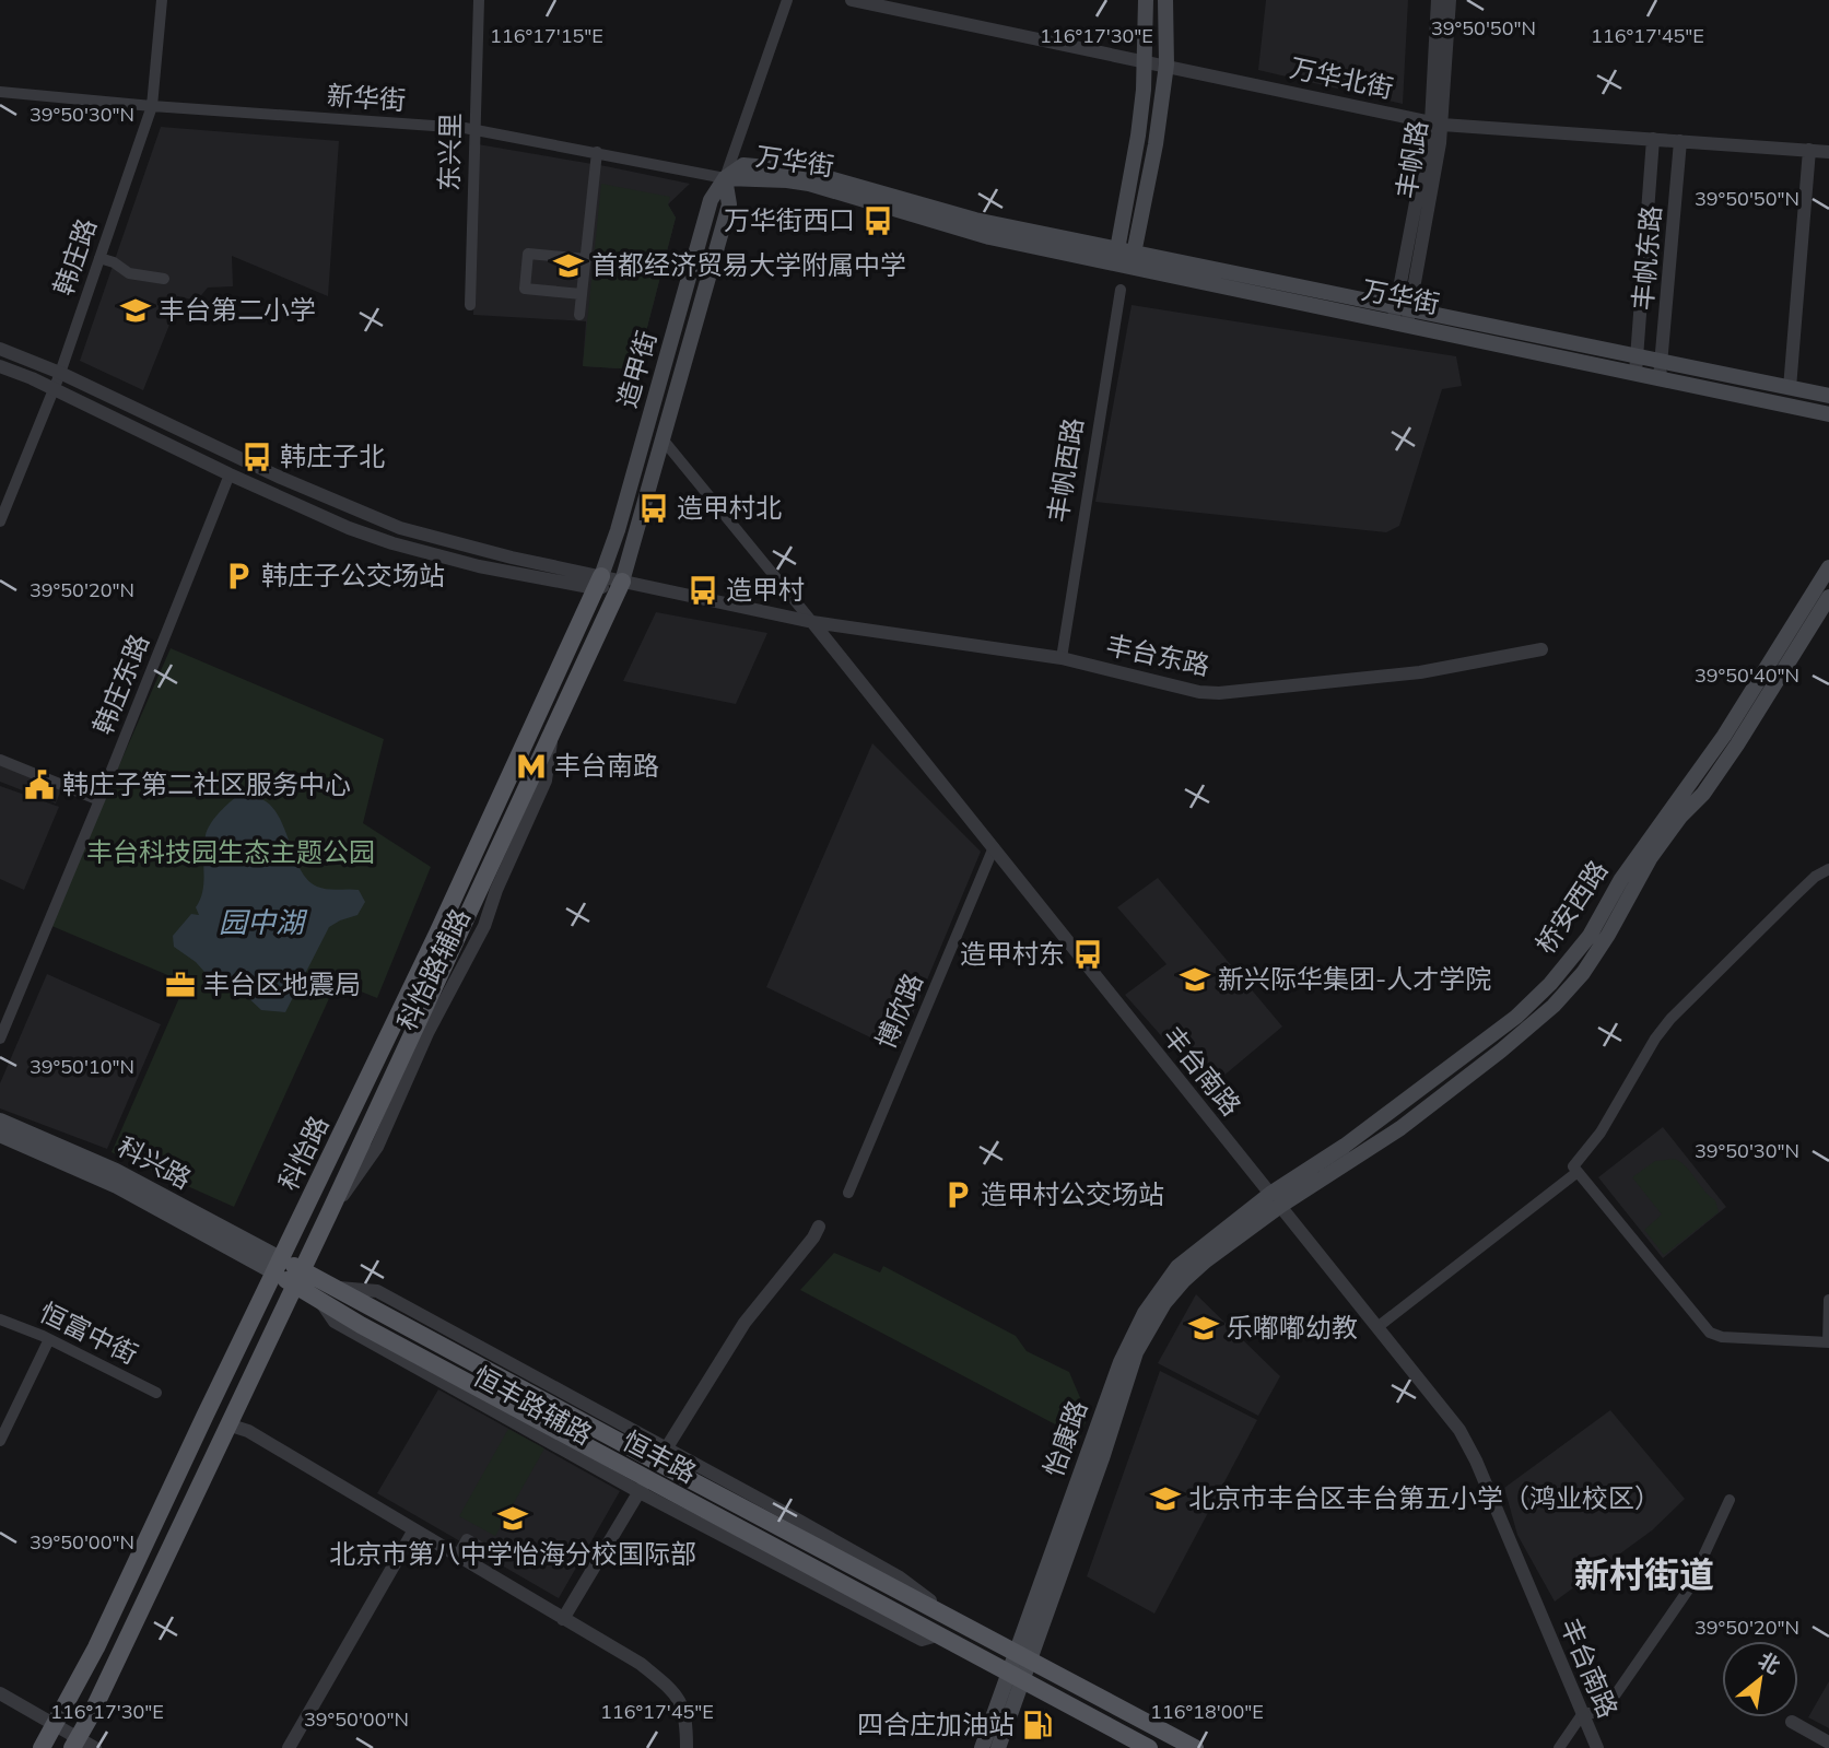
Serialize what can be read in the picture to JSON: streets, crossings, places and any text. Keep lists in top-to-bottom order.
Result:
{
  "streets": {
    "main road": [
      "万华街",
      "造甲街",
      "桥安西路",
      "科怡路",
      "科兴路",
      "怡康路",
      "恒丰路"
    ],
    "street": [
      "万华北街",
      "新华街",
      "东兴里",
      "丰帆路",
      "韩庄路",
      "丰帆东路",
      "丰帆西路",
      "丰台东路",
      "韩庄东路",
      "博欣路",
      "丰台南路",
      "恒富中街"
    ]
  },
  "crossings": [
    ["万华北街", "丰帆路"],
    ["万华北街", "丰帆东路"],
    ["新华街", "东兴里"],
    ["新华街", "万华街"],
    ["新华街", "韩庄路"],
    ["新华街", "造甲街"],
    ["丰帆路", "万华街"],
    ["万华街", "丰帆东路"],
    ["万华街", "造甲街"],
    ["造甲街", "丰台东路"],
    ["造甲街", "丰台南路"],
    ["造甲街", "科怡路"],
    ["丰帆西路", "丰台东路"],
    ["丰台东路", "丰台南路"],
    ["桥安西路", "丰台南路"],
    ["桥安西路", "怡康路"],
    ["博欣路", "丰台南路"],
    ["丰台南路", "怡康路"],
    ["科怡路", "科兴路"],
    ["科怡路", "恒丰路"],
    ["科兴路", "恒丰路"],
    ["怡康路", "恒丰路"]
  ],
  "districts": ["新村街道"],
  "water": ["园中湖"],
  "parks": ["丰台科技园生态主题公园"],
  "places": {
    "bus stop": [
      "万华街西口",
      "韩庄子北",
      "造甲村北",
      "造甲村",
      "造甲村东"
    ],
    "school or university": [
      "首都经济贸易大学附属中学",
      "丰台第二小学",
      "新兴际华集团-人才学院",
      "乐嘟嘟幼教",
      "北京市丰台区丰台第五小学（鸿业校区）",
      "北京市第八中学怡海分校国际部"
    ],
    "parking": ["韩庄子公交场站", "造甲村公交场站"],
    "metro station": ["丰台南路"],
    "public building": ["韩庄子第二社区服务中心"],
    "office": ["丰台区地震局"],
    "fuel station": ["四合庄加油站"]
  },
  "north": "top right",
  "coordinates": [
    "39°50'50\"N",
    "116°17'15\"E",
    "116°17'30\"E",
    "116°17'45\"E",
    "39°50'30\"N",
    "39°50'20\"N",
    "39°50'40\"N",
    "39°50'10\"N",
    "39°50'00\"N",
    "116°18'00\"E"
  ]
}
